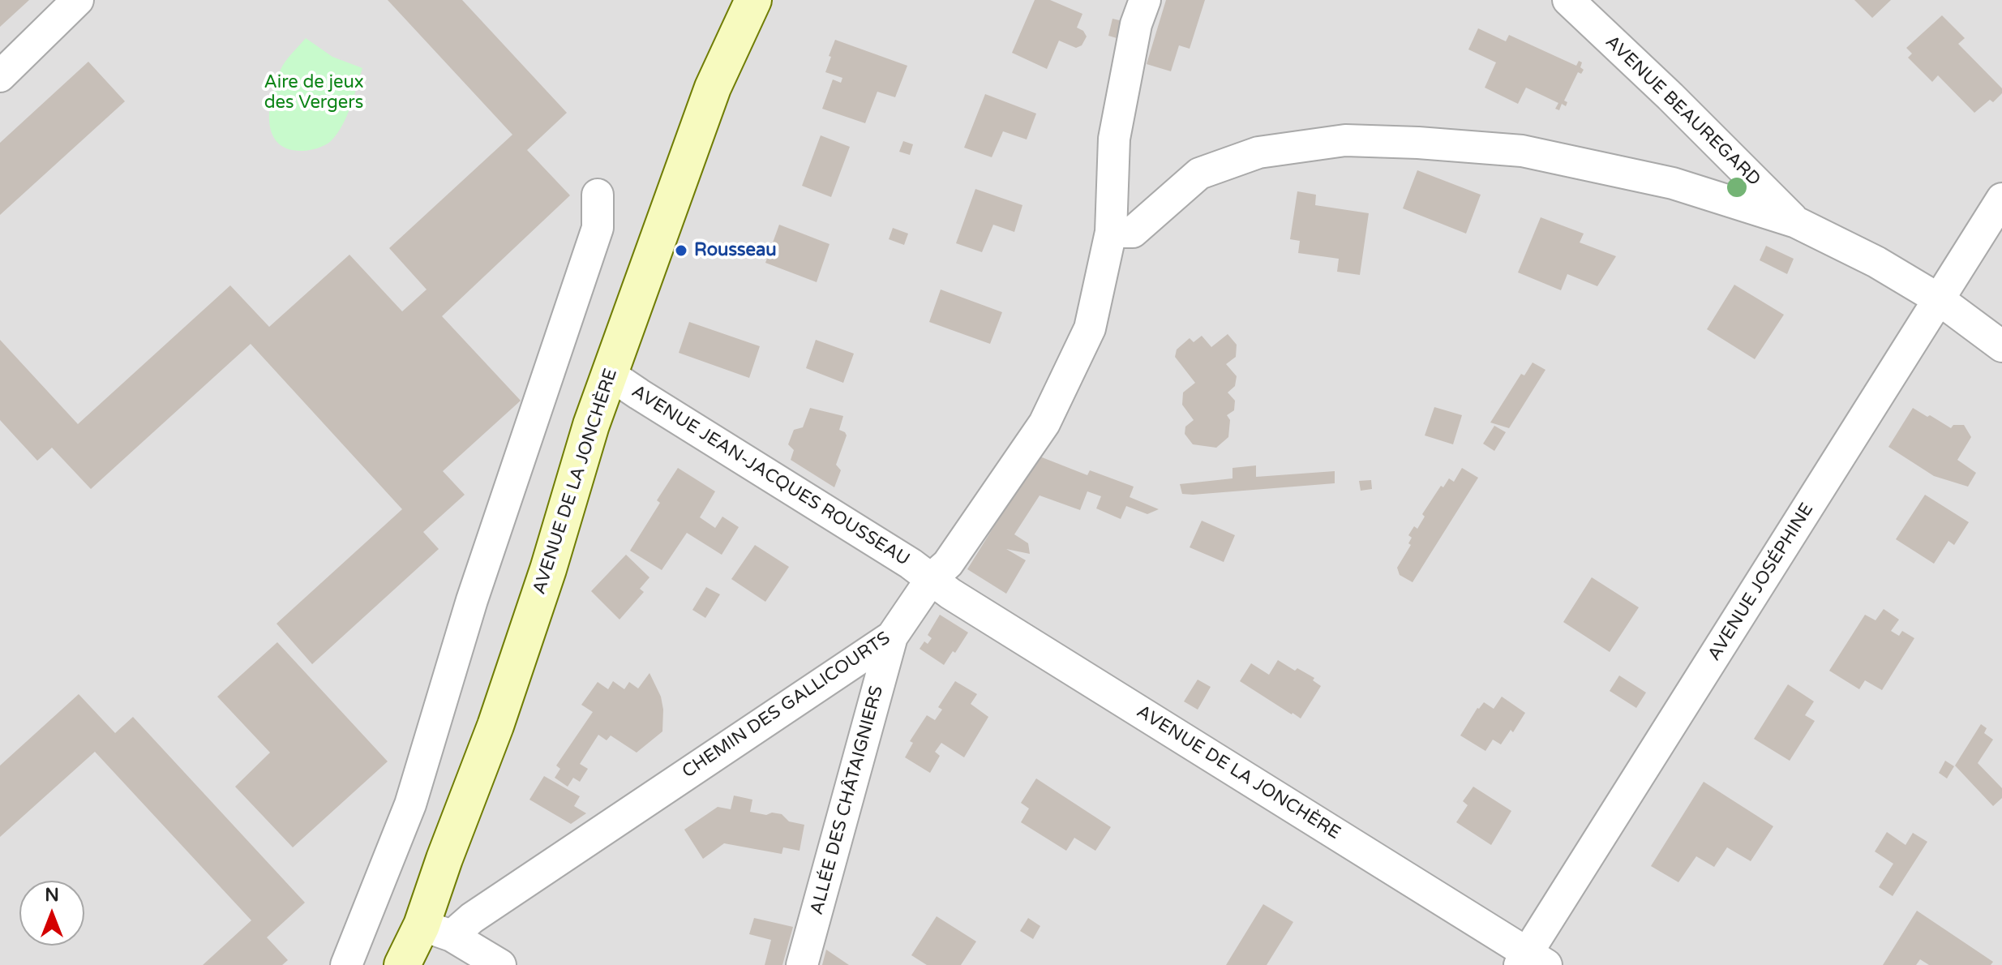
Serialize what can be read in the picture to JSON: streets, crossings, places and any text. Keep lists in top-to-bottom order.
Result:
{
  "streets": {
    "street": [
      "AVENUE BEAUREGARD",
      "AVENUE JEAN-JACQUES ROUSSEAU",
      "AVENUE DE LA JONCHÈRE",
      "AVENUE JOSÉPHINE",
      "CHEMIN DES GALLICOURTS",
      "ALLÉE DES CHÂTAIGNIERS"
    ]
  },
  "crossings": [
    ["AVENUE JEAN-JACQUES ROUSSEAU", "AVENUE DE LA JONCHÈRE"],
    ["AVENUE JEAN-JACQUES ROUSSEAU", "CHEMIN DES GALLICOURTS"],
    ["AVENUE DE LA JONCHÈRE", "AVENUE JOSÉPHINE"],
    ["AVENUE DE LA JONCHÈRE", "CHEMIN DES GALLICOURTS"],
    ["CHEMIN DES GALLICOURTS", "ALLÉE DES CHÂTAIGNIERS"]
  ],
  "parks": ["Aire de jeux des Vergers"],
  "places": ["Rousseau"],
  "north": "top"
}
